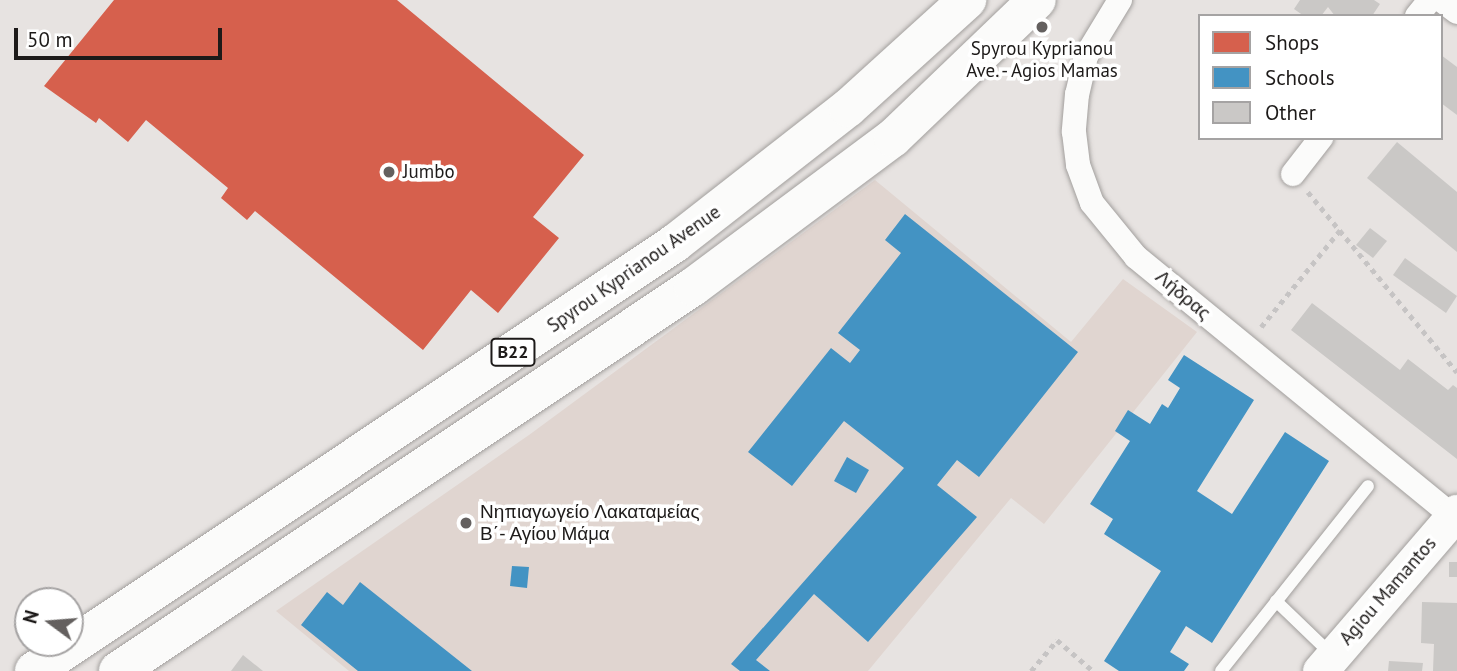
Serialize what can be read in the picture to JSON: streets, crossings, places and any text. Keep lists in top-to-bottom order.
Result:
{
  "streets": {
    "main road": ["Spyrou Kyprianou Avenue", "B22"],
    "street": ["Λήδρας", "Agiou Mamantos"]
  },
  "crossings": [
    ["Λήδρας", "Agiou Mamantos"]
  ],
  "places": ["Spyrou Kyprianou Ave. - Agios Mamas", "Jumbo", "Νηπιαγωγείο Λακαταμείας Β΄- Αγίου Μάμα"],
  "legend": ["Shops", "Schools", "Other"],
  "scale_bar": "50 m",
  "north": "left"
}
